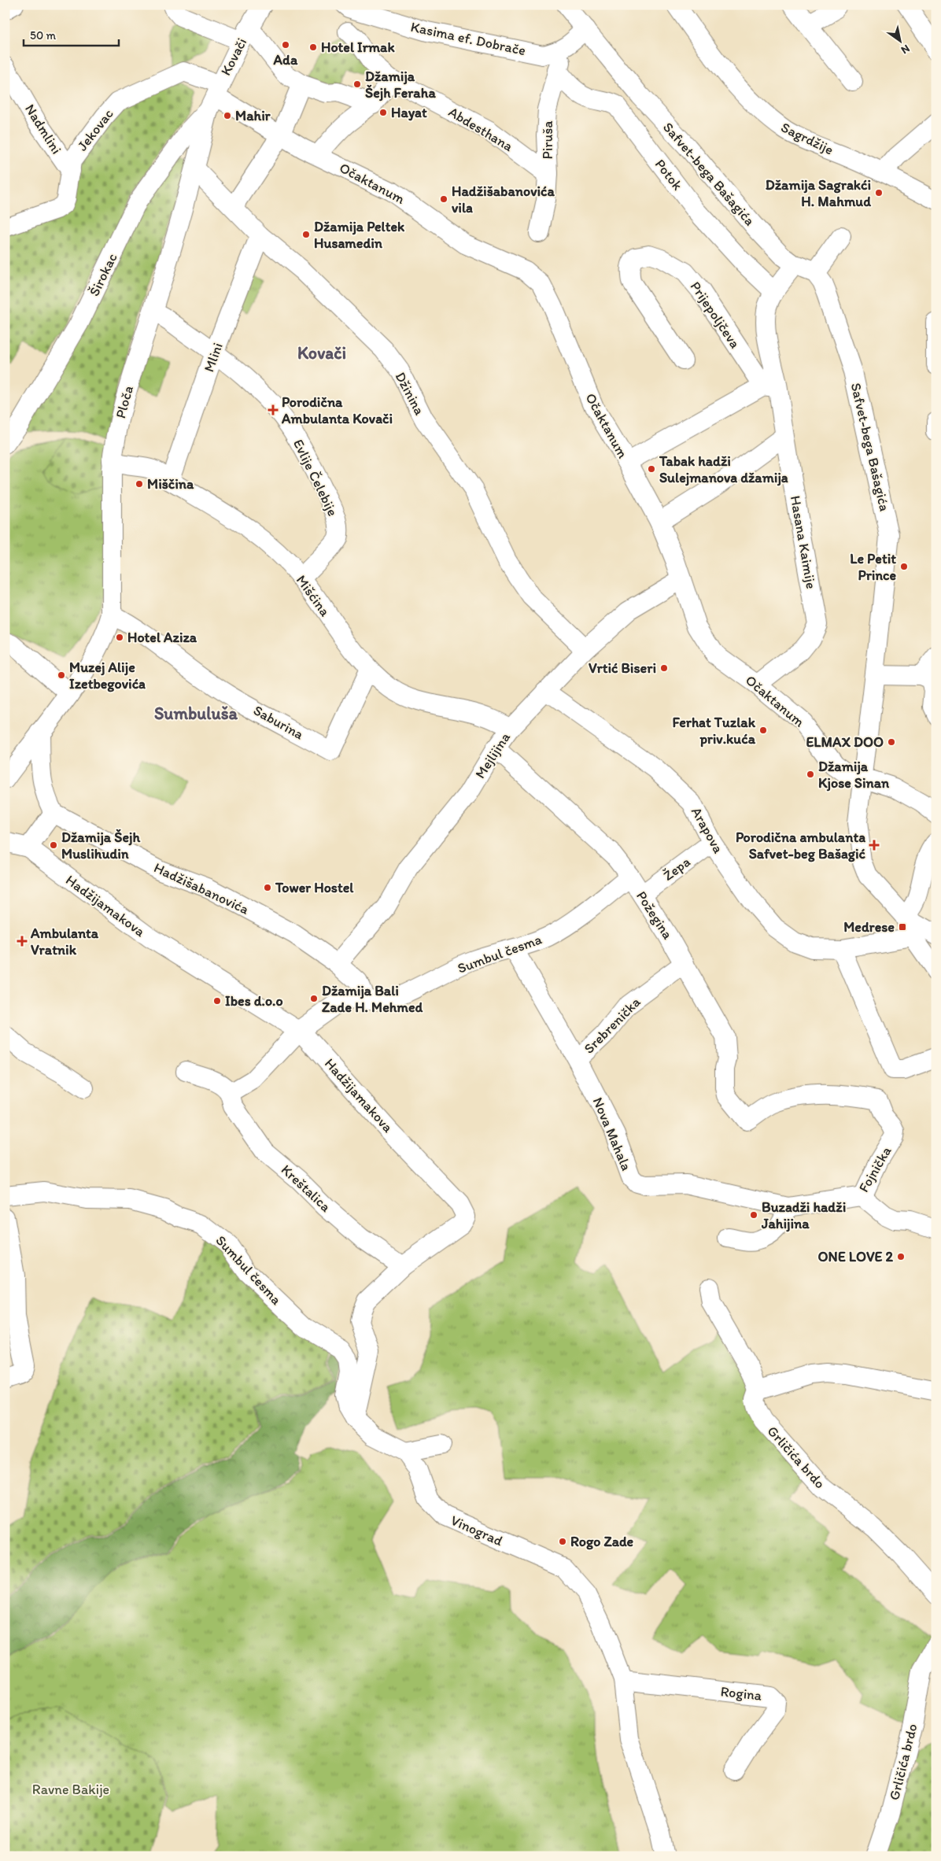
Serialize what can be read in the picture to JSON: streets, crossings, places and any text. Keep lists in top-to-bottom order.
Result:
{
  "streets": {
    "street": [
      "Kasima ef. Dobrače",
      "Kovači",
      "Nadmlini",
      "Abdesthana",
      "Jekovac",
      "Sagrdžije",
      "Piruša",
      "Safvet-bega Bašagića",
      "Potok",
      "Očaktanum",
      "Širokac",
      "Prijepoljčeva",
      "Mlini",
      "Džinina",
      "Ploča",
      "Evlije Čelebije",
      "Hasana Kaimije",
      "Mišćina",
      "Saburina",
      "Mejlijina",
      "Arapova",
      "Žepa",
      "Hadžišabanovića",
      "Hadžijamakova",
      "Požegina",
      "Sumbul česma",
      "Srebrenička",
      "Nova Mahala",
      "Fojnička",
      "Kreštalica",
      "Grličića brdo",
      "Vinograd",
      "Rogina"
    ]
  },
  "crossings": [
    ["Kasima ef. Dobrače", "Piruša"],
    ["Kasima ef. Dobrače", "Safvet-bega Bašagića"],
    ["Kovači", "Jekovac"],
    ["Kovači", "Očaktanum"],
    ["Kovači", "Širokac"],
    ["Kovači", "Ploča"],
    ["Nadmlini", "Jekovac"],
    ["Abdesthana", "Piruša"],
    ["Jekovac", "Očaktanum"],
    ["Jekovac", "Širokac"],
    ["Jekovac", "Ploča"],
    ["Piruša", "Potok"],
    ["Safvet-bega Bašagića", "Očaktanum"],
    ["Safvet-bega Bašagića", "Hasana Kaimije"],
    ["Safvet-bega Bašagića", "Arapova"],
    ["Potok", "Hasana Kaimije"],
    ["Očaktanum", "Širokac"],
    ["Očaktanum", "Ploča"],
    ["Očaktanum", "Hasana Kaimije"],
    ["Očaktanum", "Mejlijina"],
    ["Širokac", "Ploča"],
    ["Prijepoljčeva", "Hasana Kaimije"],
    ["Mlini", "Džinina"],
    ["Mlini", "Evlije Čelebije"],
    ["Mlini", "Mišćina"],
    ["Džinina", "Ploča"],
    ["Džinina", "Mejlijina"],
    ["Ploča", "Evlije Čelebije"],
    ["Ploča", "Mišćina"],
    ["Ploča", "Saburina"],
    ["Evlije Čelebije", "Mišćina"],
    ["Mišćina", "Saburina"],
    ["Mišćina", "Mejlijina"],
    ["Mejlijina", "Arapova"],
    ["Mejlijina", "Hadžišabanovića"],
    ["Mejlijina", "Požegina"],
    ["Arapova", "Žepa"],
    ["Žepa", "Požegina"],
    ["Hadžišabanovića", "Sumbul česma"],
    ["Hadžijamakova", "Sumbul česma"],
    ["Hadžijamakova", "Kreštalica"],
    ["Hadžijamakova", "Vinograd"],
    ["Požegina", "Sumbul česma"],
    ["Požegina", "Srebrenička"],
    ["Požegina", "Fojnička"],
    ["Sumbul česma", "Nova Mahala"],
    ["Sumbul česma", "Kreštalica"],
    ["Sumbul česma", "Vinograd"],
    ["Srebrenička", "Nova Mahala"],
    ["Nova Mahala", "Fojnička"],
    ["Vinograd", "Rogina"]
  ],
  "districts": ["Kovači", "Sumbuluša"],
  "parks": ["Ravne Bakije"],
  "places": {
    "other": [
      "Ada",
      "Hotel Irmak",
      "Džamija Šejh Feraha",
      "Hayat",
      "Mahir",
      "Džamija Sagrakći H. Mahmud",
      "Hadžišabanovića vila",
      "Džamija Peltek Husamedin",
      "Tabak hadži Sulejmanova džamija",
      "Miščina",
      "Le Petit Prince",
      "Hotel Aziza",
      "Vrtić Biseri",
      "Muzej Alije Izetbegovića",
      "Ferhat Tuzlak priv.kuća",
      "ELMAX DOO",
      "Džamija Kjose Sinan",
      "Džamija Šejh Muslihudin",
      "Tower Hostel",
      "Džamija Bali Zade H. Mehmed",
      "Ibes d.o.o",
      "Buzadži hadži Jahijina",
      "ONE LOVE 2",
      "Rogo Zade"
    ],
    "health": ["Porodična Ambulanta Kovači", "Porodična ambulanta Safvet-beg Bašagić", "Ambulanta Vratnik"],
    "transit": ["Medrese"]
  },
  "scale_bar": "50 m",
  "north": "bottom right"
}
